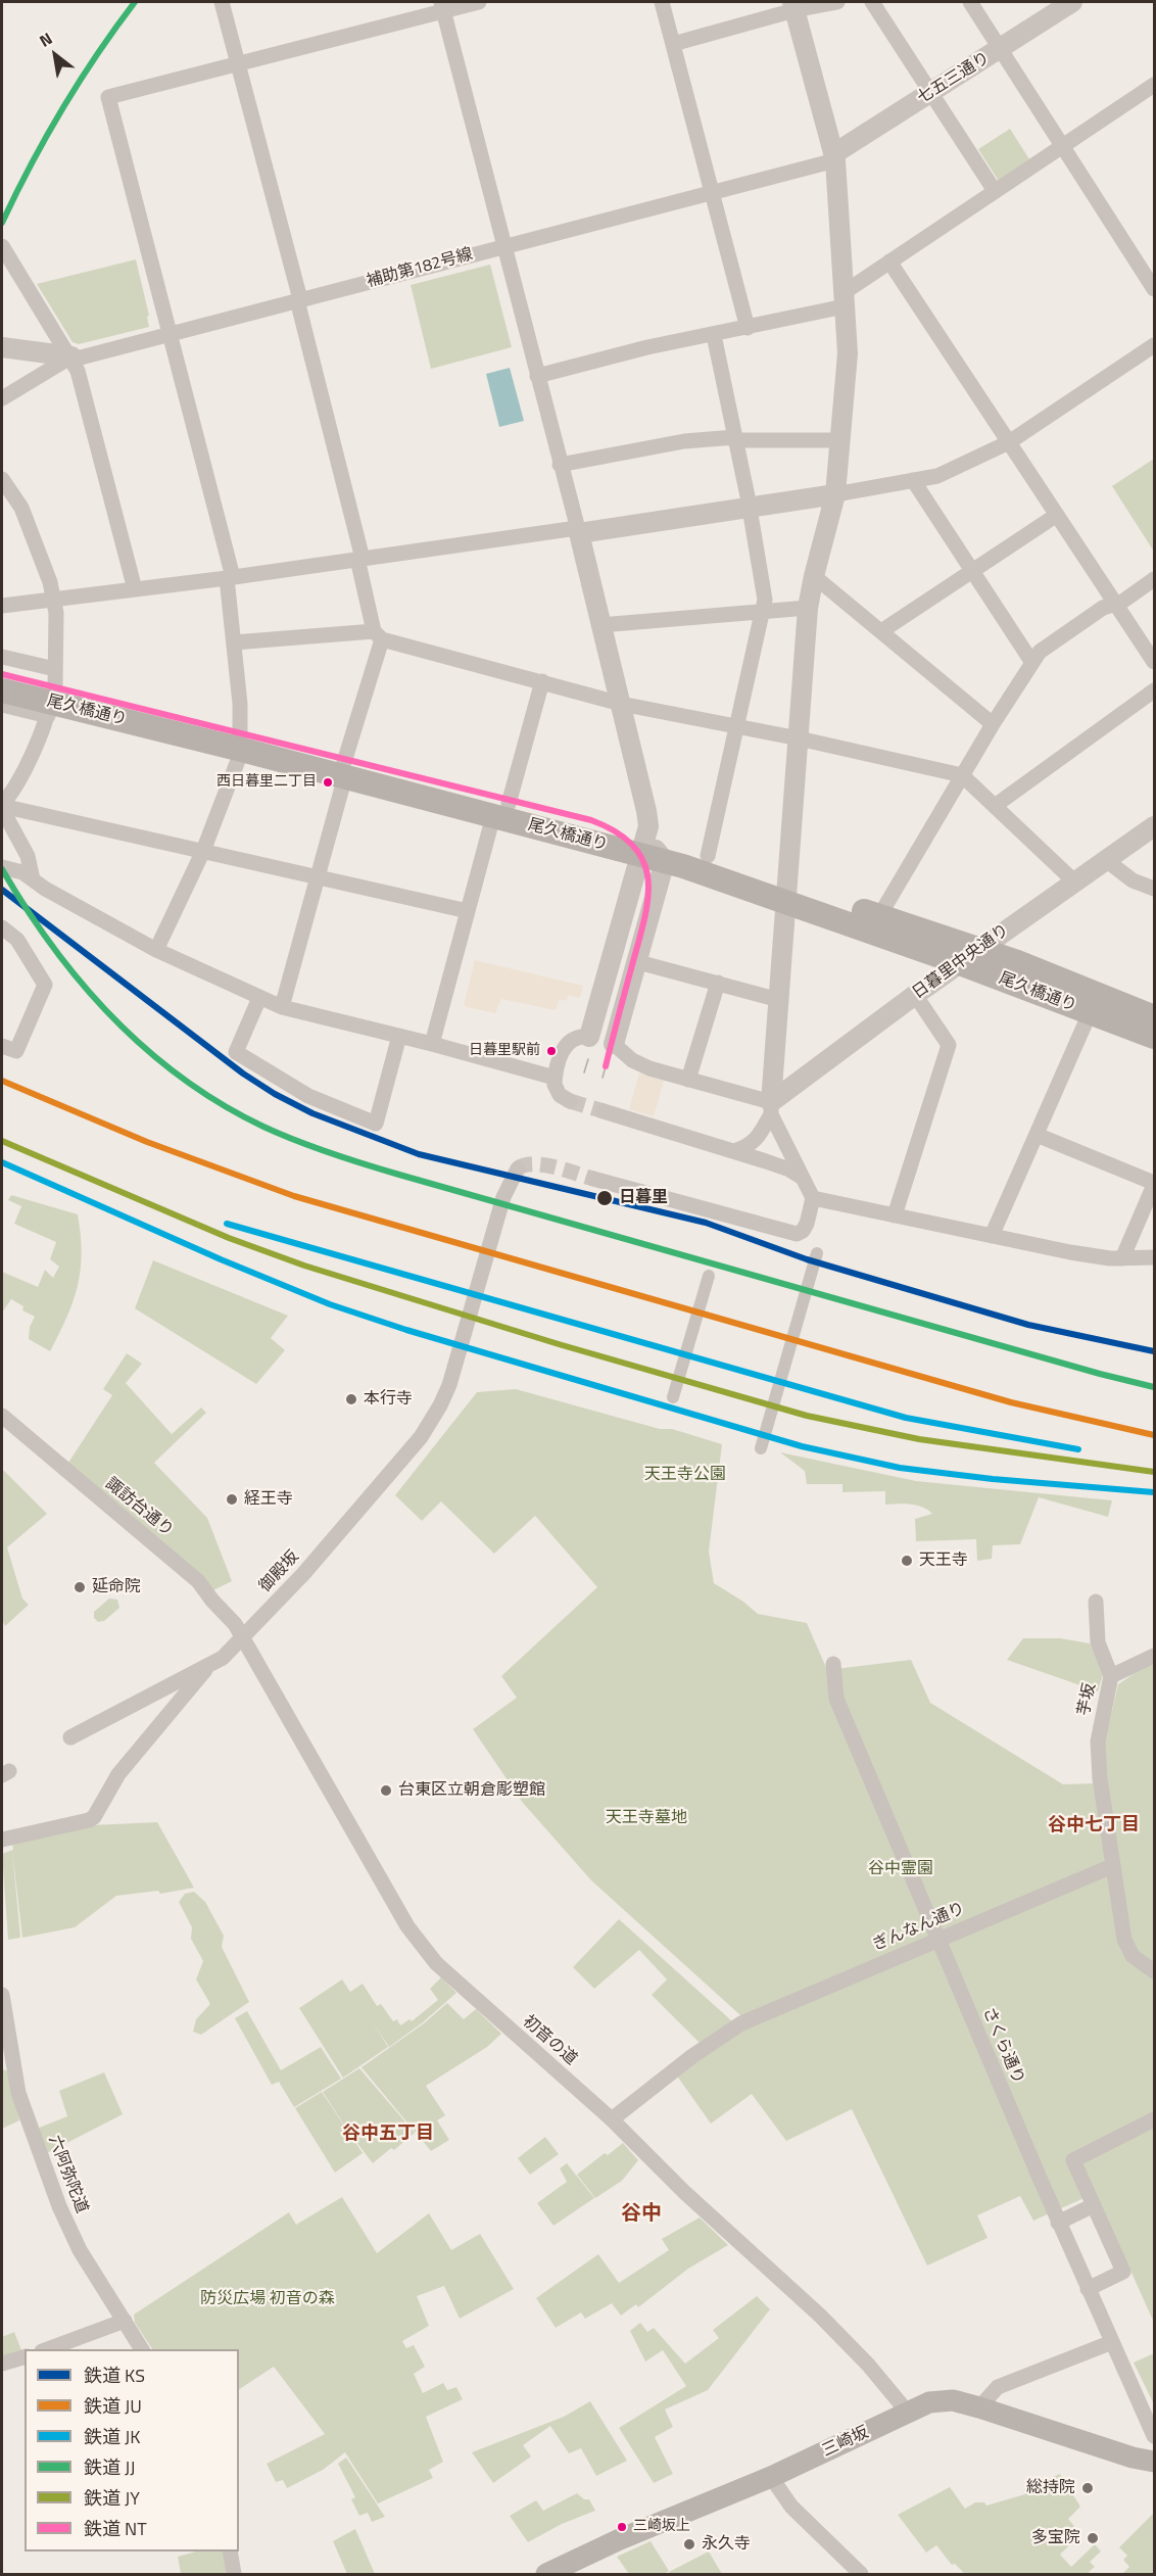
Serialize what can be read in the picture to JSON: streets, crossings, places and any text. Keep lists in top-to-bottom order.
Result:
{
  "streets": {
    "main road": ["尾久橋通り", "三崎坂"],
    "street": [
      "七五三通り",
      "補助第182号線",
      "日暮里中央通り",
      "諏訪台通り",
      "御殿坂",
      "芋坂",
      "ぎんなん通り",
      "初音の道",
      "さくら通り",
      "六阿弥陀道"
    ]
  },
  "crossings": [
    ["七五三通り", "補助第182号線"],
    ["尾久橋通り", "日暮里中央通り"],
    ["諏訪台通り", "御殿坂"],
    ["諏訪台通り", "初音の道"],
    ["御殿坂", "初音の道"],
    ["芋坂", "ぎんなん通り"],
    ["ぎんなん通り", "初音の道"],
    ["ぎんなん通り", "さくら通り"],
    ["初音の道", "三崎坂"]
  ],
  "districts": ["谷中七丁目", "谷中五丁目", "谷中"],
  "parks": [
    "天王寺公園",
    "天王寺墓地",
    "谷中霊園",
    "防災広場 初音の森"
  ],
  "places": [
    "西日暮里二丁目",
    "日暮里駅前",
    "日暮里",
    "本行寺",
    "経王寺",
    "天王寺",
    "延命院",
    "台東区立朝倉彫塑館",
    "総持院",
    "三崎坂上",
    "多宝院",
    "永久寺"
  ],
  "lines": [
    "rail line JJ",
    "rail line NT",
    "rail line KS",
    "rail line JU",
    "rail line JY",
    "rail line JK"
  ],
  "legend": [
    "鉄道 KS",
    "鉄道 JU",
    "鉄道 JK",
    "鉄道 JJ",
    "鉄道 JY",
    "鉄道 NT"
  ],
  "north": "top left"
}
